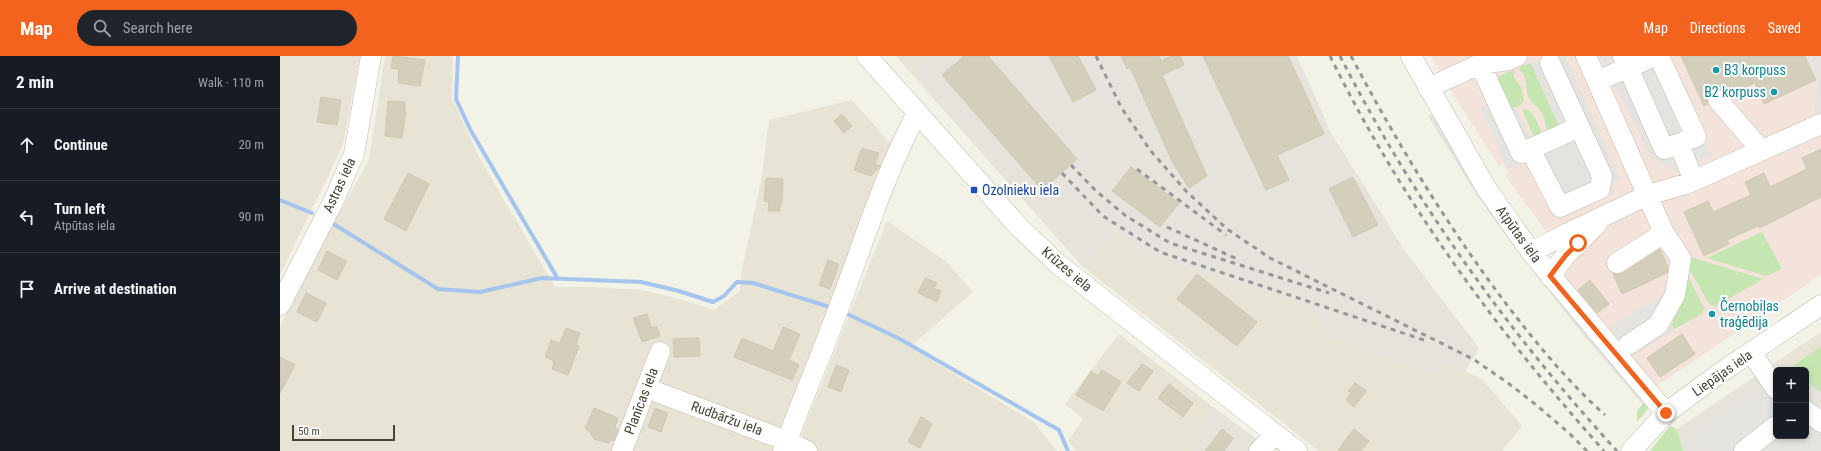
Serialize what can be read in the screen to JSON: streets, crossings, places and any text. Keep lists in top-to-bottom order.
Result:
{
  "streets": {
    "street": [
      "Astras iela",
      "Atpūtas iela",
      "Krūzes iela",
      "Liepājas iela",
      "Planīcas iela",
      "Rudbāržu iela"
    ]
  },
  "crossings": [
    ["Atpūtas iela", "Liepājas iela"],
    ["Planīcas iela", "Rudbāržu iela"]
  ],
  "places": {
    "other": ["B3 korpuss", "B2 korpuss", "Černobiļas traģēdija"],
    "transit": ["Ozolnieku iela"]
  },
  "scale_bar": "50 m",
  "page": {
    "header": "Map",
    "search": "Search here",
    "nav": ["Map", "Directions", "Saved"],
    "heading": ["2 min", "Walk · 110 m"],
    "list": [
      ["Continue", "20 m"],
      ["Turn left", "Atpūtas iela", "90 m"],
      "Arrive at destination"
    ],
    "map_buttons": ["+", "−"],
    "scale": "50 m"
  }
}
